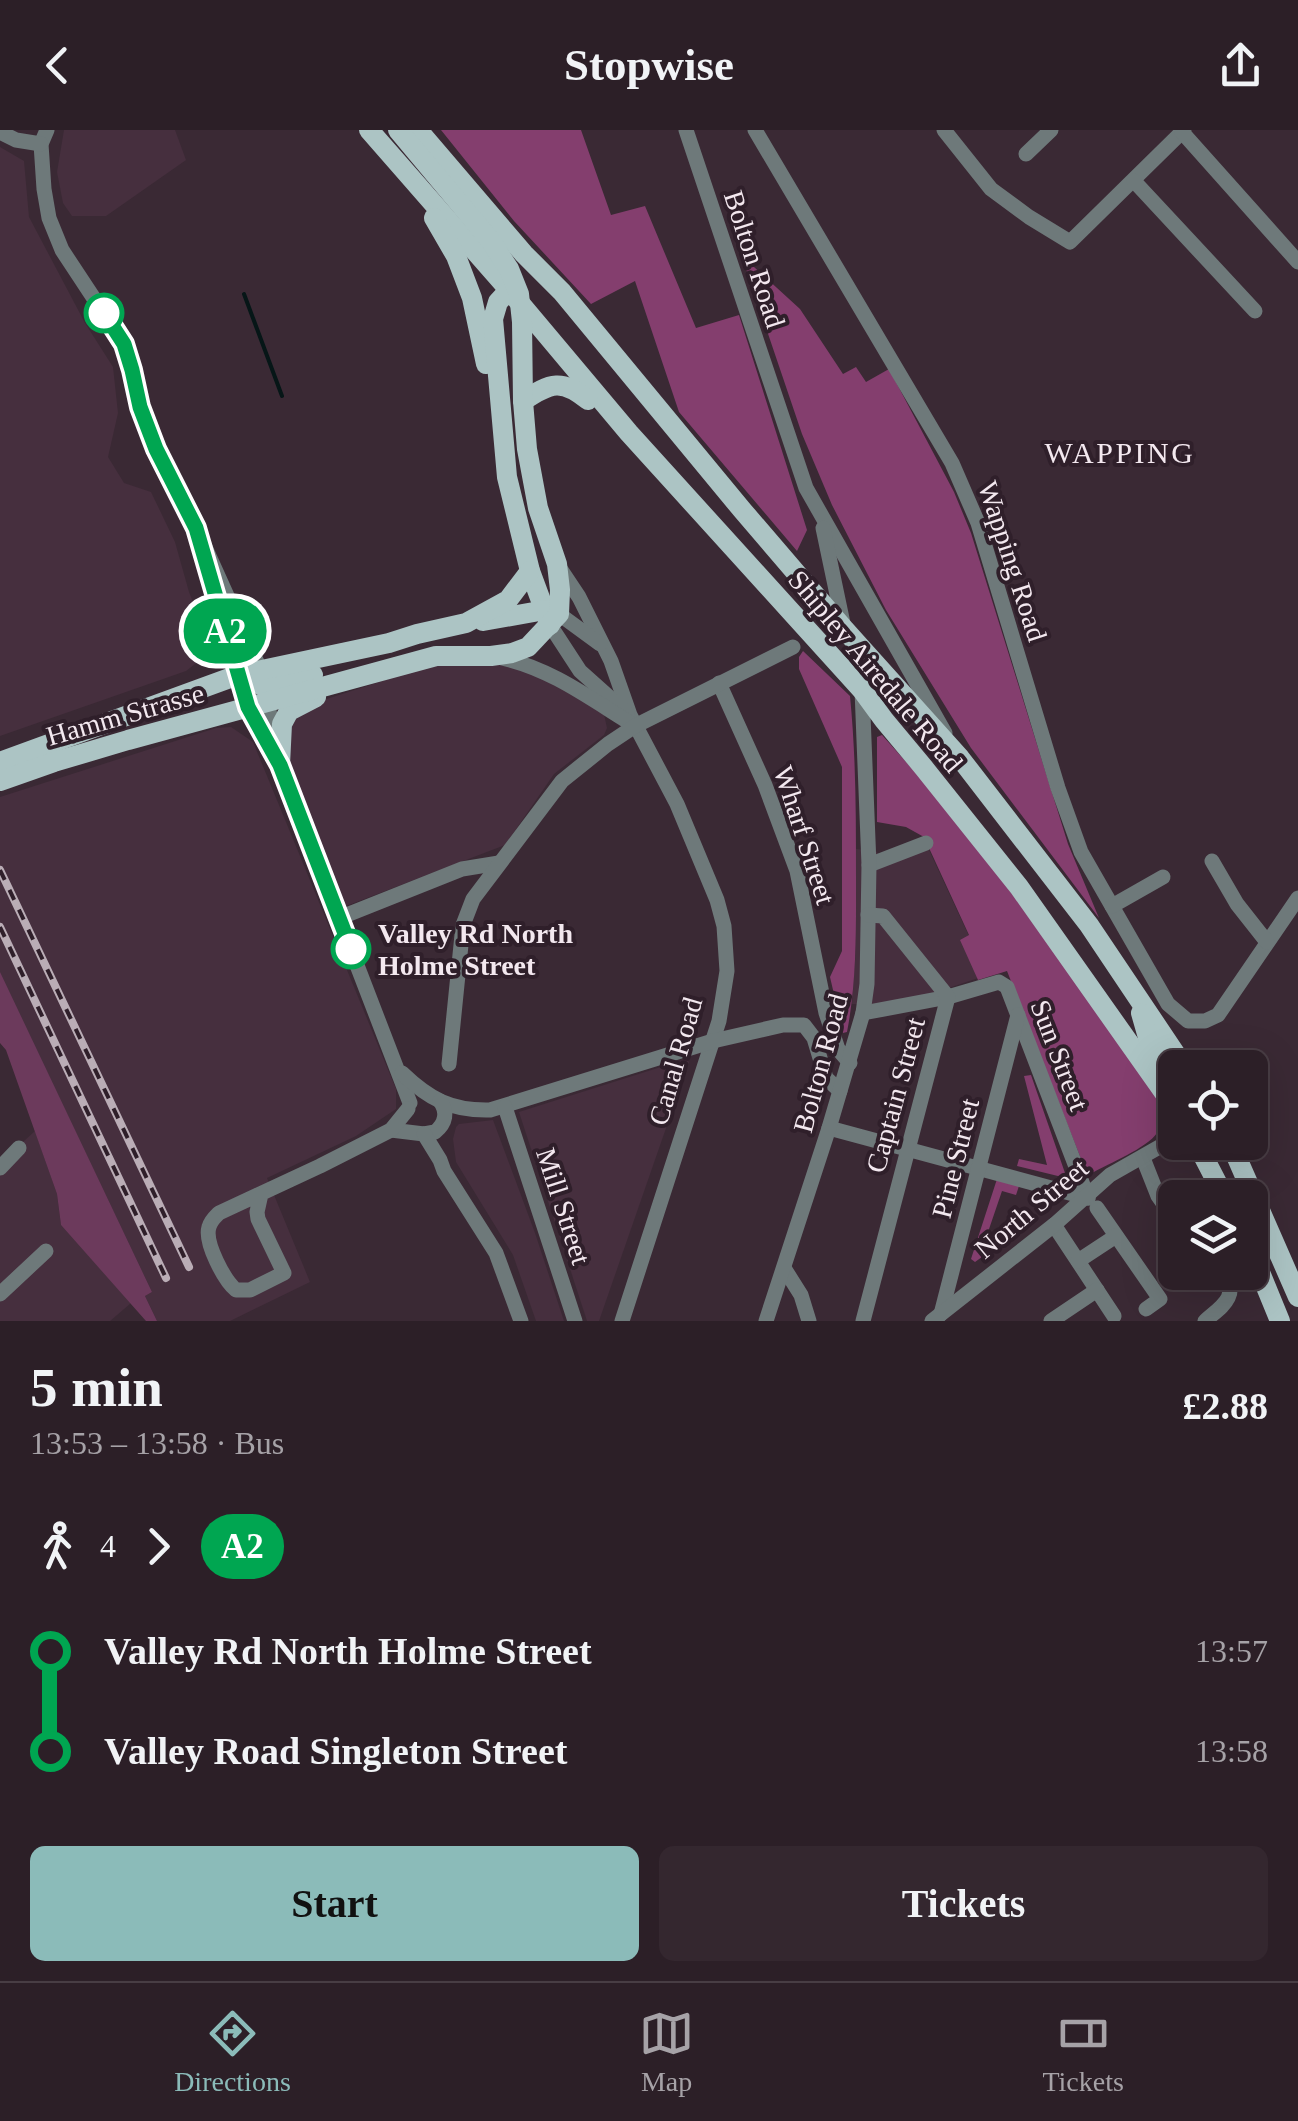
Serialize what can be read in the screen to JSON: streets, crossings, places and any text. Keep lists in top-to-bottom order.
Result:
{
  "streets": {
    "main road": ["Shipley Airedale Road", "Hamm Strasse", "Canal Road"],
    "street": [
      "Bolton Road",
      "Wapping Road",
      "Wharf Street",
      "Sun Street",
      "Captain Street",
      "Pine Street",
      "Mill Street",
      "North Street"
    ]
  },
  "crossings": [
    ["Bolton Road", "Shipley Airedale Road"],
    ["Bolton Road", "Wharf Street"],
    ["Bolton Road", "Captain Street"],
    ["Shipley Airedale Road", "Canal Road"],
    ["Hamm Strasse", "Canal Road"],
    ["Sun Street", "Captain Street"],
    ["Sun Street", "Pine Street"],
    ["Sun Street", "North Street"],
    ["Pine Street", "North Street"]
  ],
  "districts": ["WAPPING"],
  "places": ["Valley Rd North Holme Street"],
  "lines": ["bus line A2"],
  "page": {
    "header": "Stopwise",
    "on_map": "A2",
    "heading": ["5 min", "13:53 – 13:58 · Bus", "£2.88"],
    "legs": ["4", "A2"],
    "list": [
      {
        "name": "Valley Rd North Holme Street",
        "value": "13:57"
      },
      {
        "name": "Valley Road Singleton Street",
        "value": "13:58"
      }
    ],
    "buttons": ["Start", "Tickets"],
    "tabs": ["Directions", "Map", "Tickets"]
  }
}
